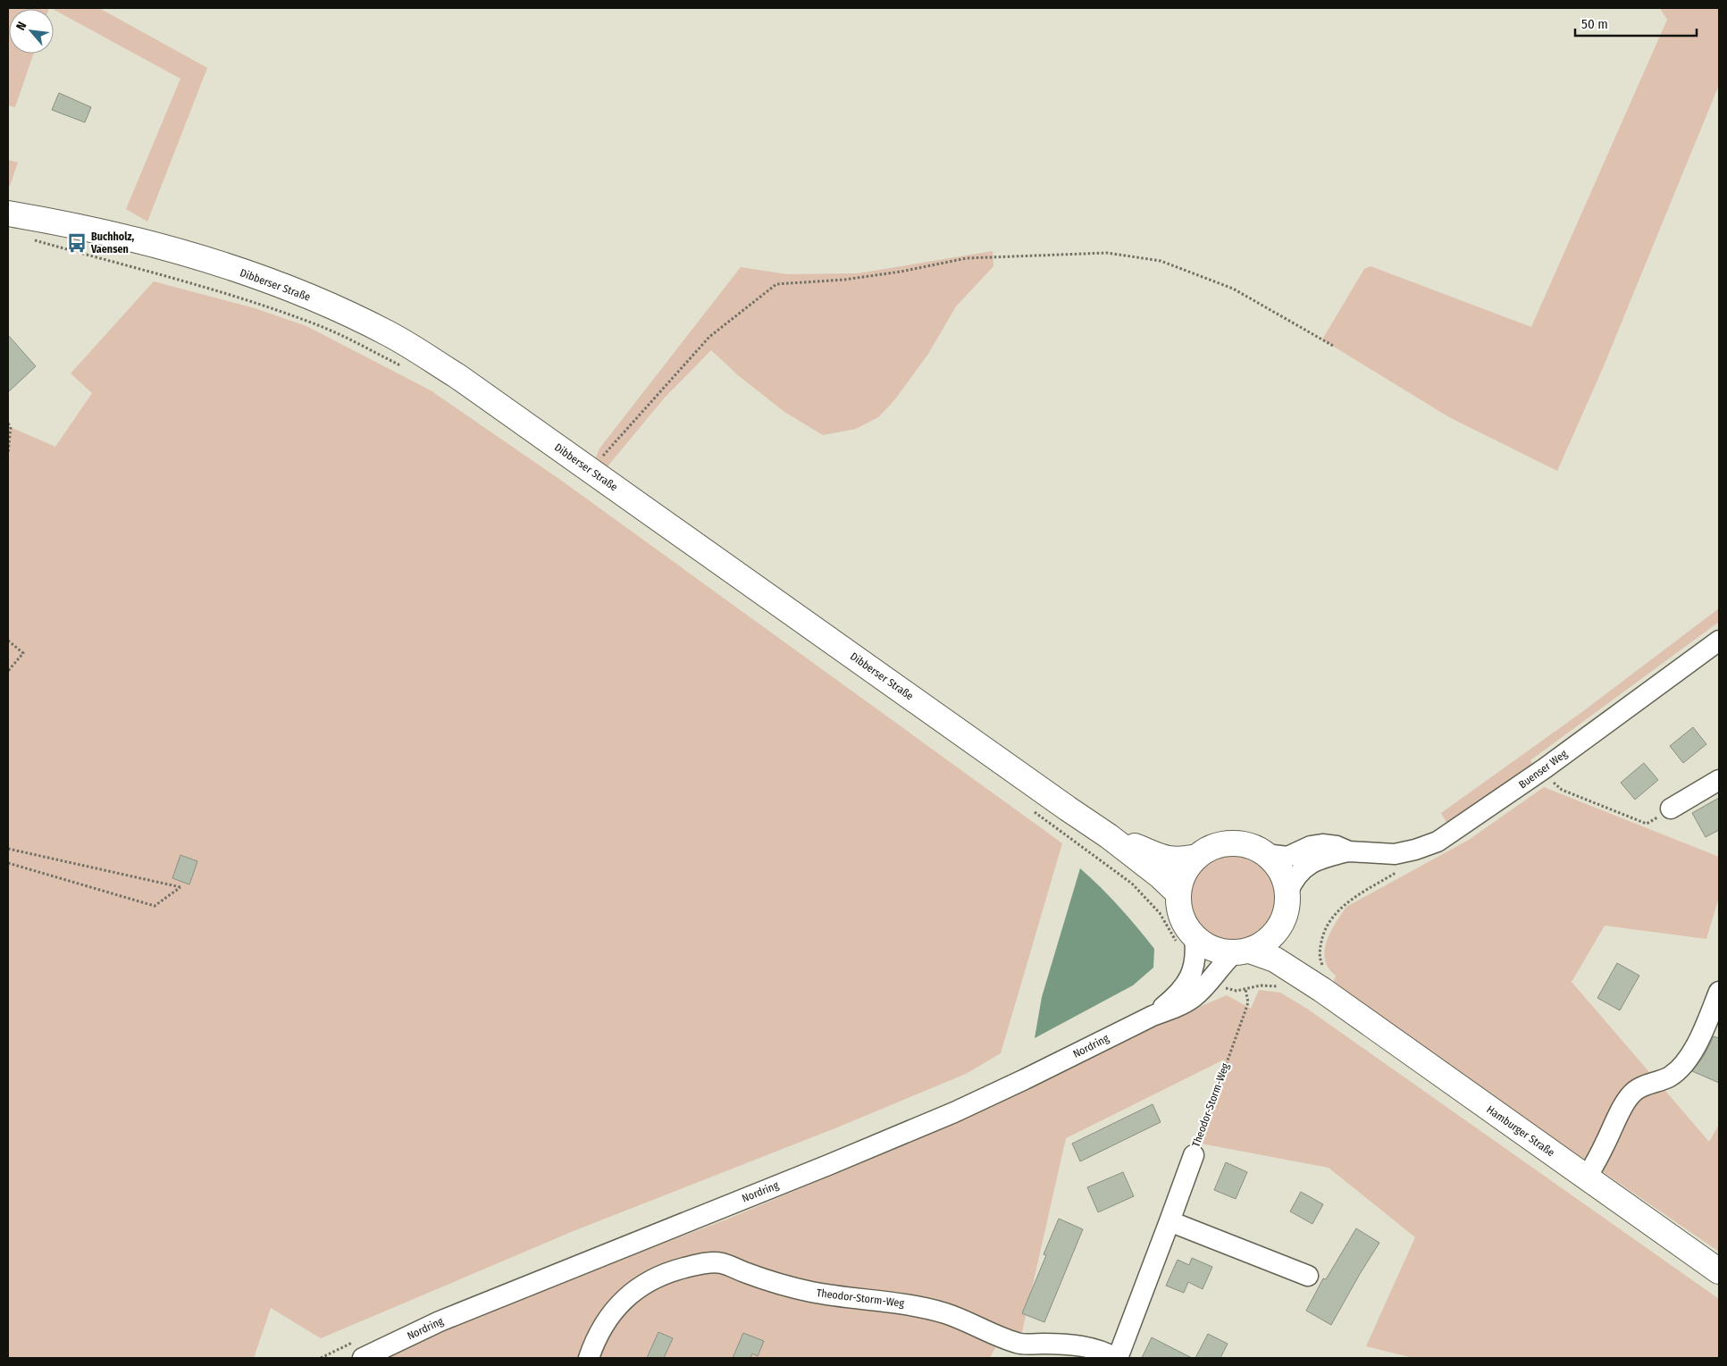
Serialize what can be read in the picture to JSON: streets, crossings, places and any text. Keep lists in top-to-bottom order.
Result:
{
  "streets": {
    "main road": ["Dibberser Straße", "Hamburger Straße"],
    "street": ["Buenser Weg", "Nordring", "Theodor-Storm-Weg"]
  },
  "crossings": [
    ["Dibberser Straße", "Buenser Weg"],
    ["Dibberser Straße", "Nordring"],
    ["Dibberser Straße", "Hamburger Straße"],
    ["Buenser Weg", "Nordring"],
    ["Buenser Weg", "Hamburger Straße"],
    ["Nordring", "Hamburger Straße"]
  ],
  "places": {
    "bus stop": ["Buchholz, Vaensen"]
  },
  "scale_bar": "50 m",
  "north": "top left"
}
